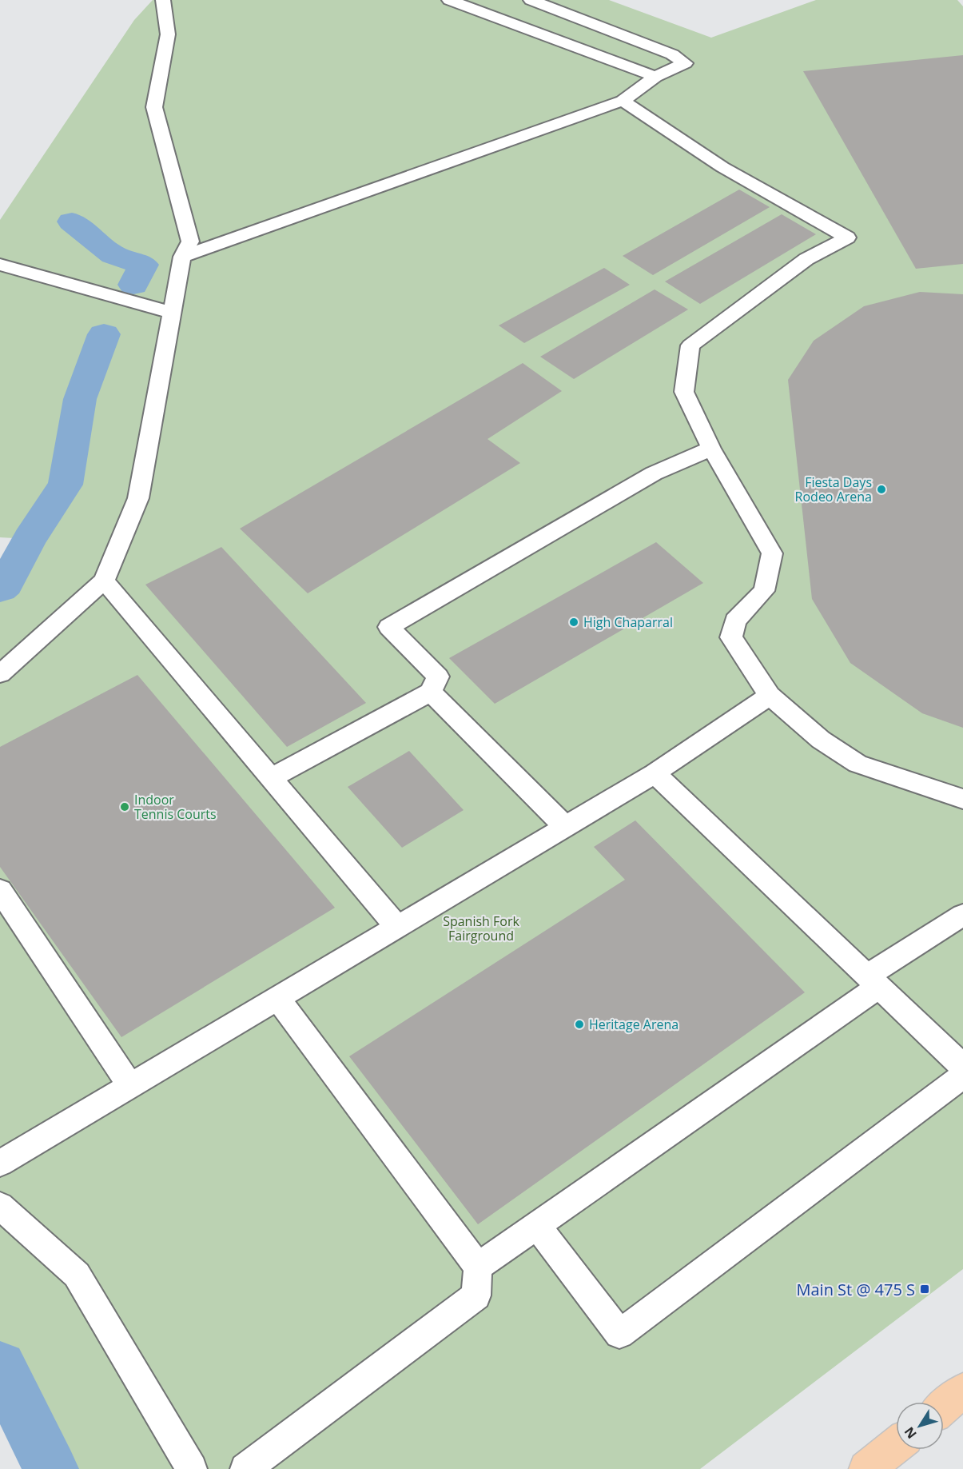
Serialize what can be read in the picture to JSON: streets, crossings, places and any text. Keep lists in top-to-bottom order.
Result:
{
  "parks": ["Spanish Fork Fairground"],
  "places": {
    "other": [
      "Fiesta Days Rodeo Arena",
      "High Chaparral",
      "Indoor Tennis Courts",
      "Heritage Arena"
    ],
    "transit": ["Main St @ 475 S"]
  },
  "north": "bottom left"
}
